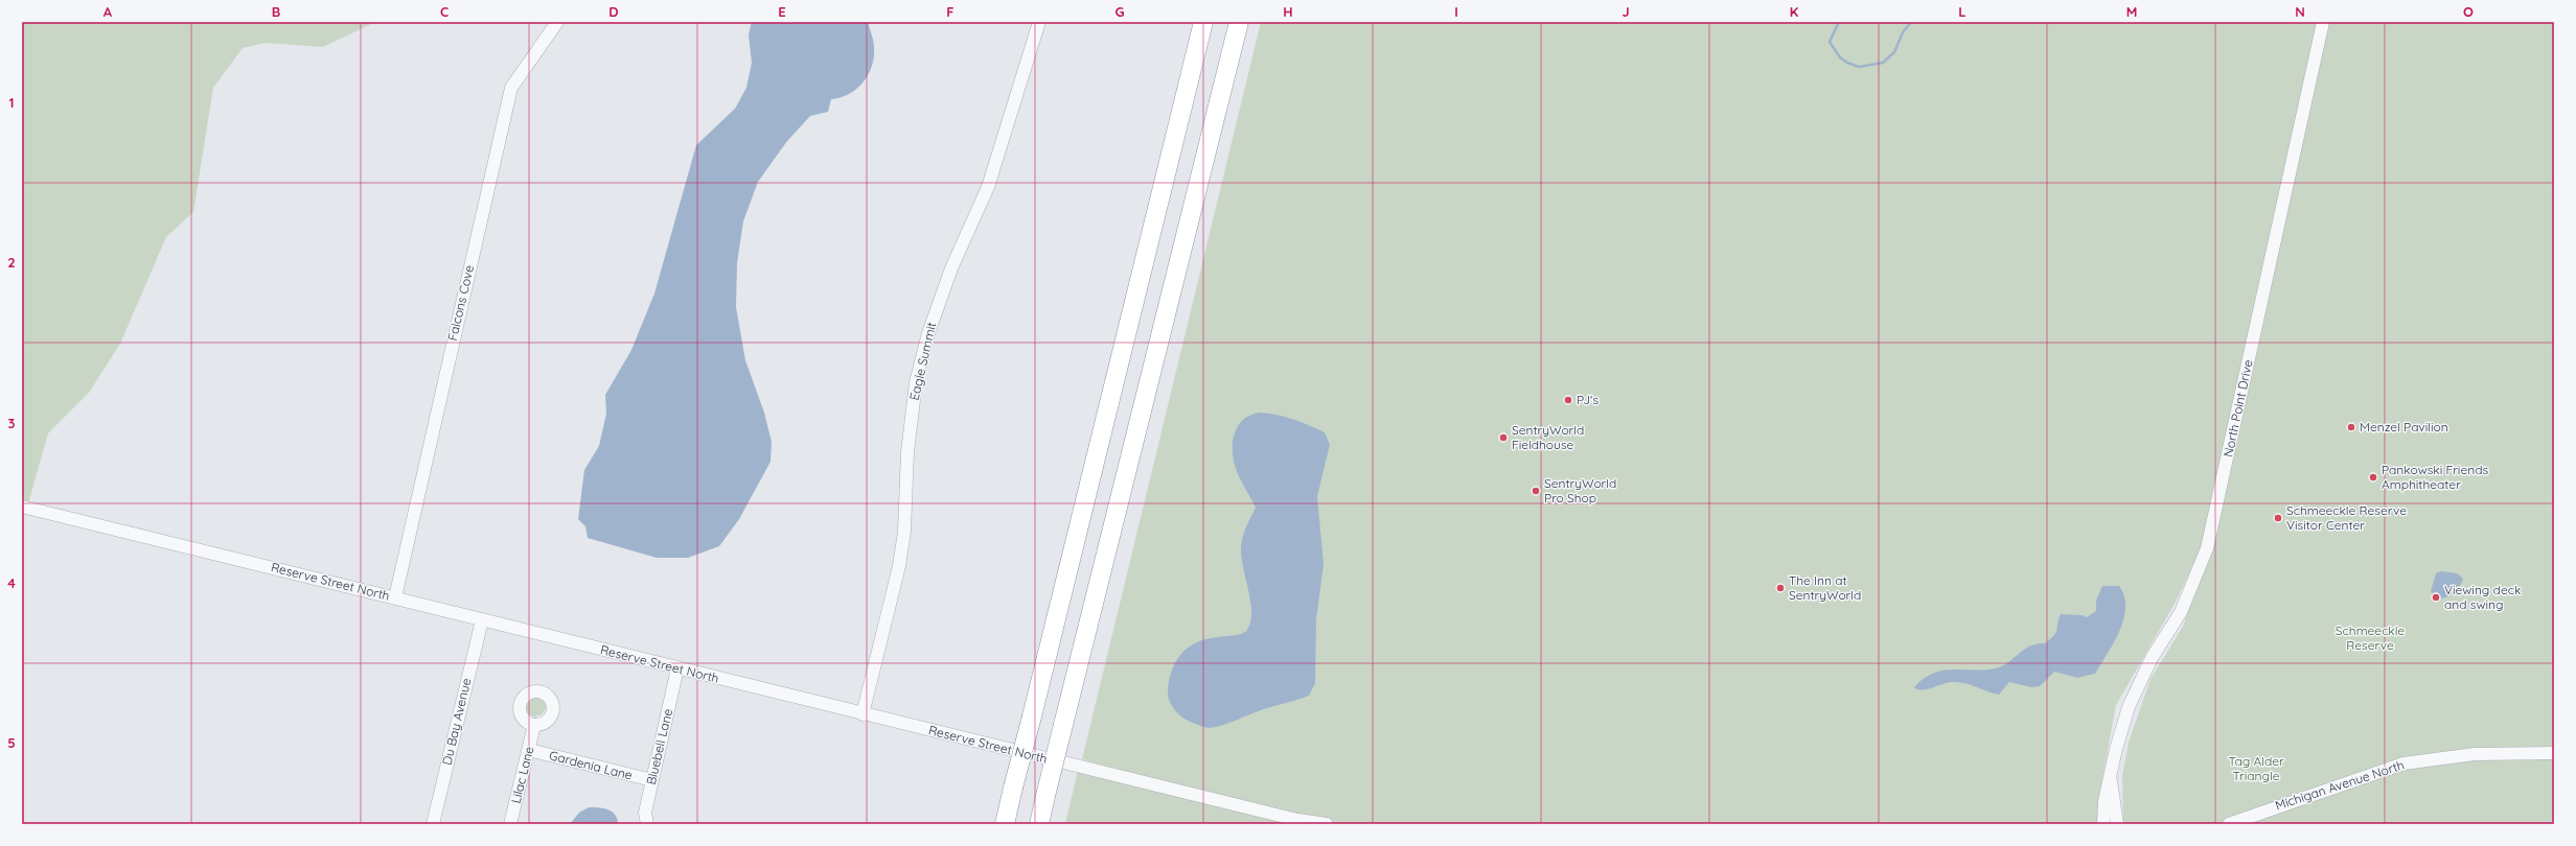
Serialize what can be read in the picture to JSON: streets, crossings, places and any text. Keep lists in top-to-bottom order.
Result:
{
  "streets": {
    "street": [
      "Falcons Cove",
      "Eagle Summit",
      "North Point Drive",
      "Reserve Street North",
      "Du Bay Avenue",
      "Bluebell Lane",
      "Gardenia Lane",
      "Lilac Lane",
      "Michigan Avenue North"
    ]
  },
  "crossings": [
    ["Falcons Cove", "Reserve Street North"],
    ["Eagle Summit", "Reserve Street North"],
    ["Reserve Street North", "Du Bay Avenue"],
    ["Reserve Street North", "Bluebell Lane"],
    ["Bluebell Lane", "Gardenia Lane"],
    ["Gardenia Lane", "Lilac Lane"]
  ],
  "parks": ["Schmeeckle Reserve", "Tag Alder Triangle"],
  "places": [
    "PJ's",
    "Menzel Pavilion",
    "SentryWorld Fieldhouse",
    "Pankowski Friends Amphitheater",
    "SentryWorld Pro Shop",
    "Schmeeckle Reserve Visitor Center",
    "The Inn at SentryWorld",
    "Viewing deck and swing"
  ],
  "grid": {
    "columns": [
      "A",
      "B",
      "C",
      "D",
      "E",
      "F",
      "G",
      "H",
      "I",
      "J",
      "K",
      "L",
      "M",
      "N",
      "O"
    ],
    "rows": [
      "1",
      "2",
      "3",
      "4",
      "5"
    ]
  }
}
